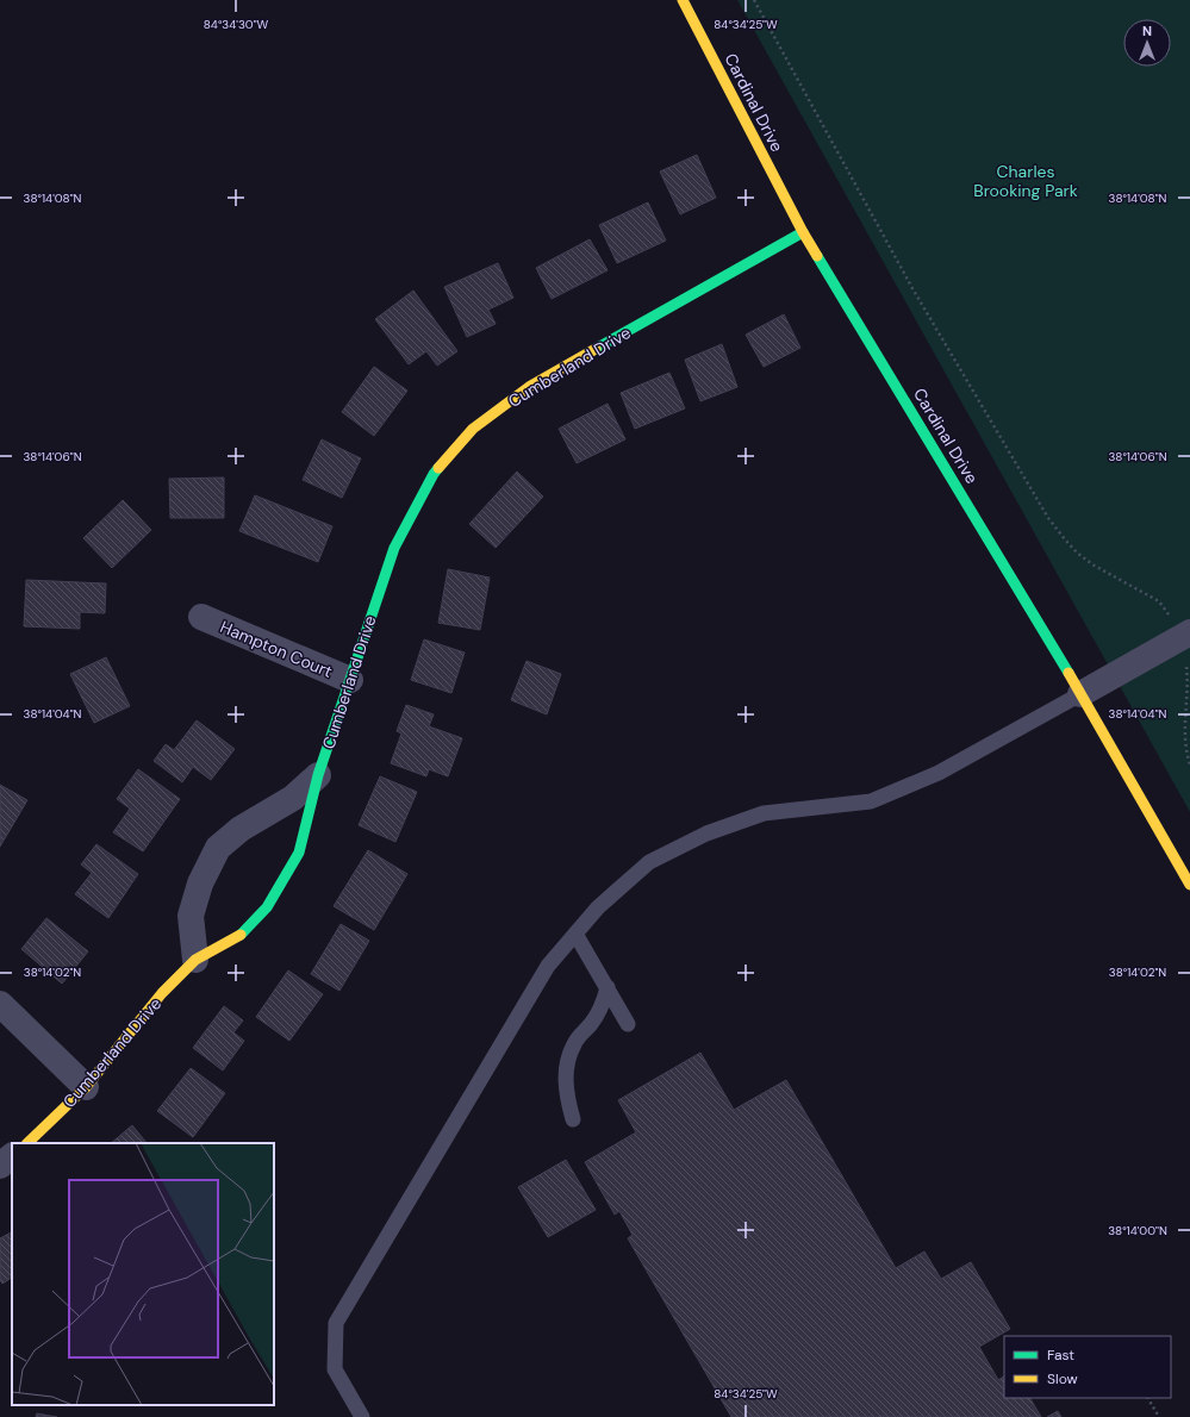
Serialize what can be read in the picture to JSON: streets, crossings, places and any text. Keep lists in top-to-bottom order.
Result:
{
  "streets": {
    "street": ["Cardinal Drive", "Cumberland Drive", "Hampton Court"]
  },
  "crossings": [
    ["Cardinal Drive", "Cumberland Drive"],
    ["Cumberland Drive", "Hampton Court"]
  ],
  "parks": ["Charles Brooking Park"],
  "legend": ["Fast", "Slow"],
  "north": "top",
  "coordinates": [
    "84°34'30\"W",
    "84°34'25\"W",
    "38°14'08\"N",
    "38°14'06\"N",
    "38°14'04\"N",
    "38°14'02\"N",
    "38°14'00\"N"
  ]
}
